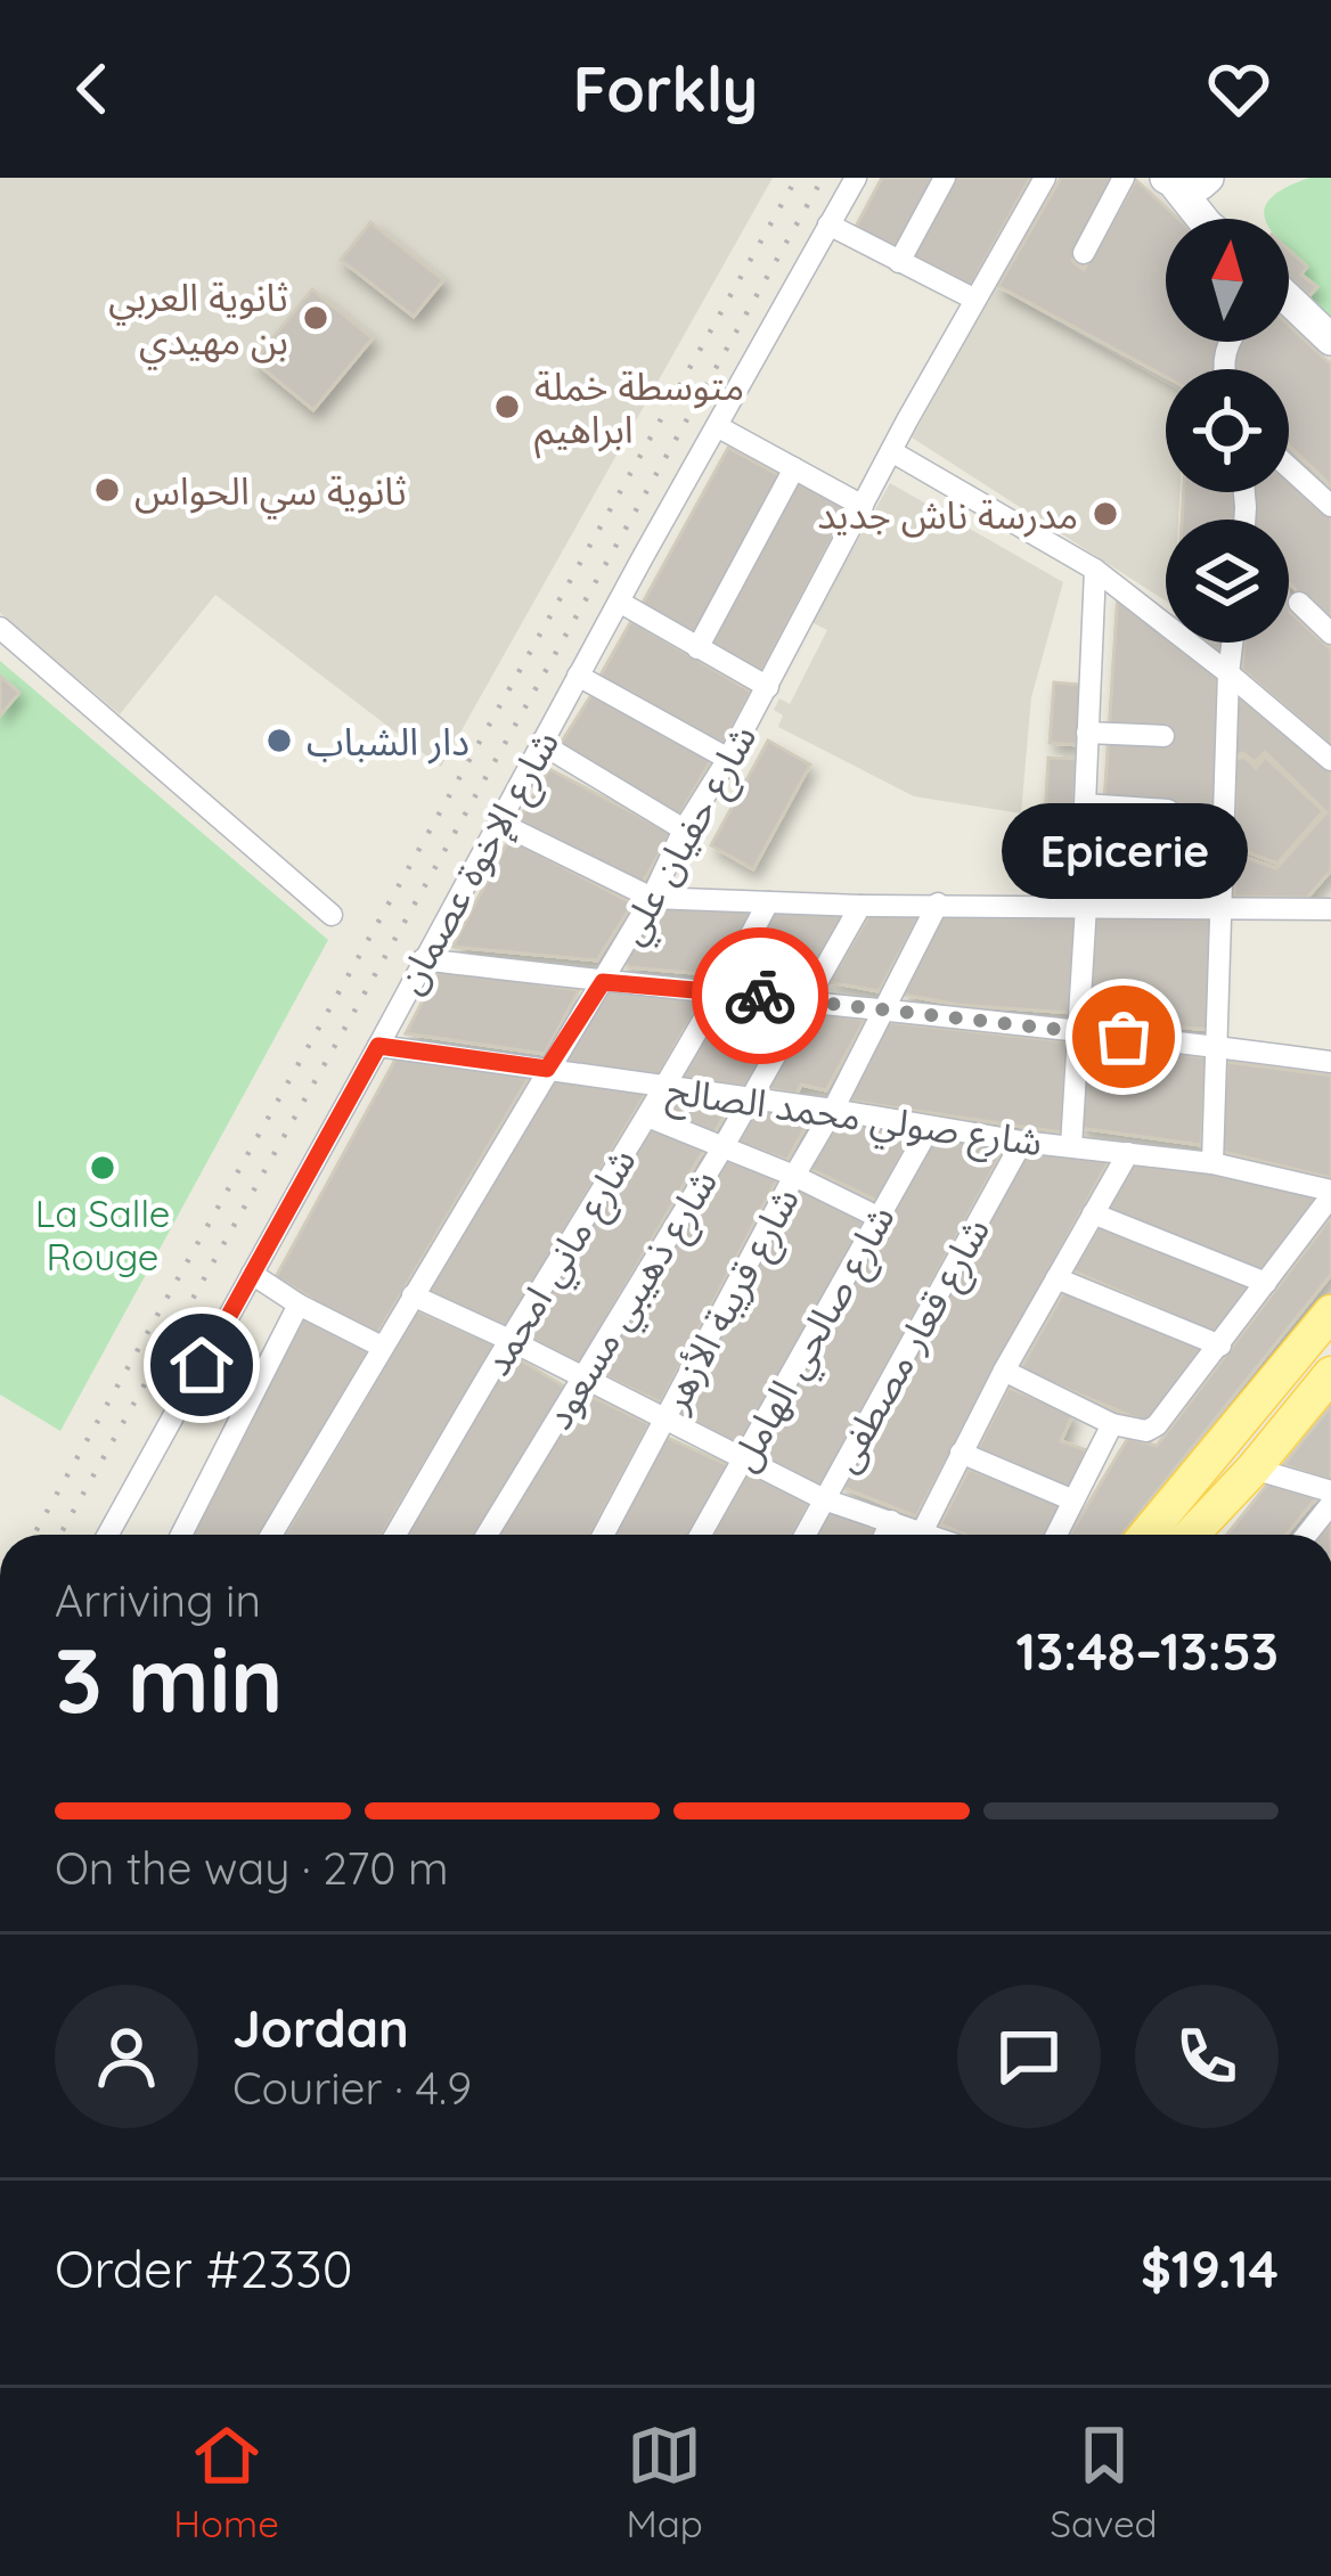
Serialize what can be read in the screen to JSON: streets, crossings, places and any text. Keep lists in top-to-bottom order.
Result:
{
  "streets": {
    "street": [
      "شارع حفيان علي",
      "شارع الإخوة عصمان",
      "شارع صولي محمد الصالح",
      "شارع ماني امحمد",
      "شارع ذهيبي مسعود",
      "شارع قريبة الأزهر",
      "شارع صالحي الهامل",
      "شارع قعار مصطفى"
    ]
  },
  "crossings": [
    ["شارع حفيان علي", "شارع صولي محمد الصالح"],
    ["شارع الإخوة عصمان", "شارع صولي محمد الصالح"],
    ["شارع صولي محمد الصالح", "شارع ماني امحمد"],
    ["شارع صولي محمد الصالح", "شارع ذهيبي مسعود"],
    ["شارع صولي محمد الصالح", "شارع قريبة الأزهر"],
    ["شارع صولي محمد الصالح", "شارع صالحي الهامل"],
    ["شارع صولي محمد الصالح", "شارع قعار مصطفى"]
  ],
  "places": [
    "ثانوية العربي بن مهيدي",
    "متوسطة خملة ابراهيم",
    "ثانوية سي الحواس",
    "مدرسة ناش جديد",
    "دار الشباب",
    "Epicerie",
    "La Salle Rouge"
  ],
  "north": "top",
  "page": {
    "header": "Forkly",
    "bubble": "Epicerie",
    "heading": ["3 min", "Arriving in", "13:48–13:53"],
    "panel": [
      "Jordan",
      "Courier · 4.9",
      "Order #2330",
      "$19.14"
    ],
    "bar": "On the way · 270 m",
    "tabs": ["Home", "Map", "Saved"]
  }
}
